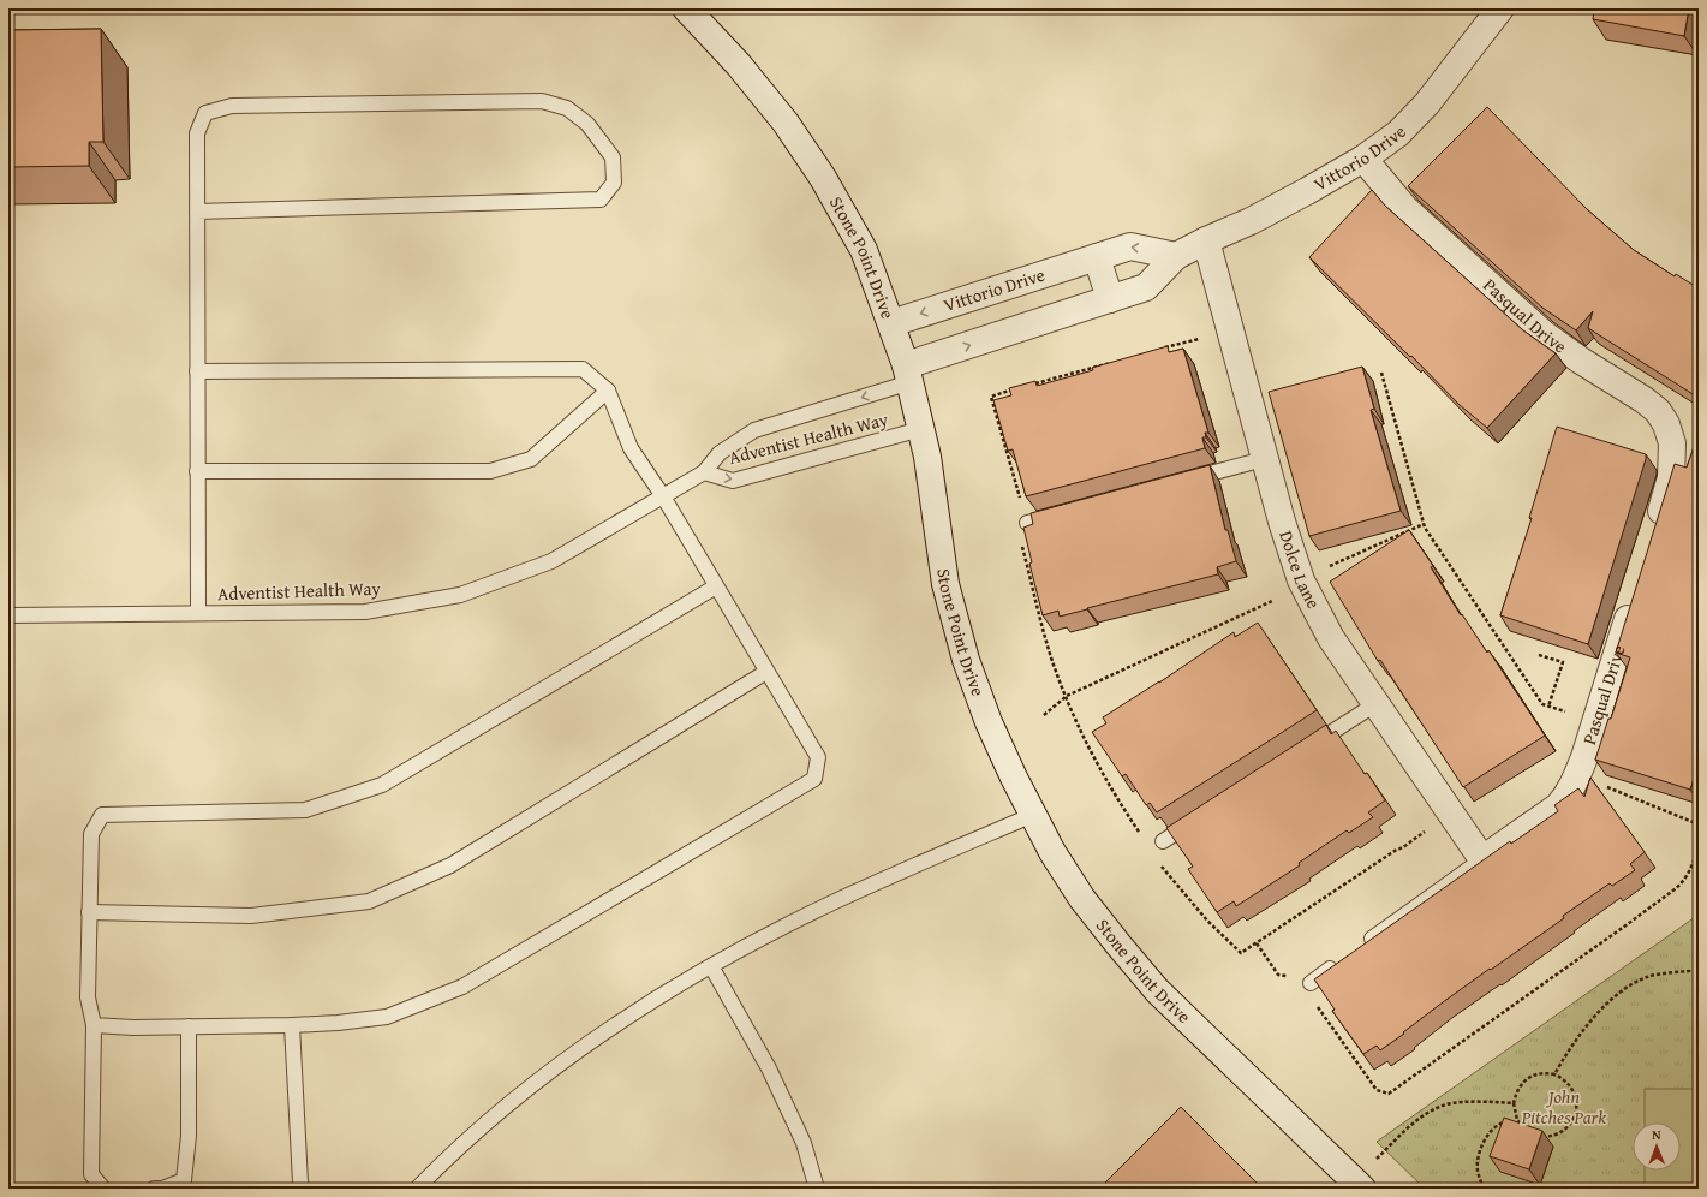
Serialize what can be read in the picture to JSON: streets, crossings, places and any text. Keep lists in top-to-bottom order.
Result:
{
  "streets": {
    "street": [
      "Vittorio Drive",
      "Stone Point Drive",
      "Pasqual Drive",
      "Dolce Lane"
    ],
    "lane": ["Adventist Health Way"]
  },
  "crossings": [
    ["Vittorio Drive", "Stone Point Drive"],
    ["Vittorio Drive", "Pasqual Drive"],
    ["Vittorio Drive", "Adventist Health Way"],
    ["Vittorio Drive", "Dolce Lane"],
    ["Stone Point Drive", "Adventist Health Way"],
    ["Pasqual Drive", "Dolce Lane"]
  ],
  "parks": ["John Pitches Park"],
  "north": "top"
}
